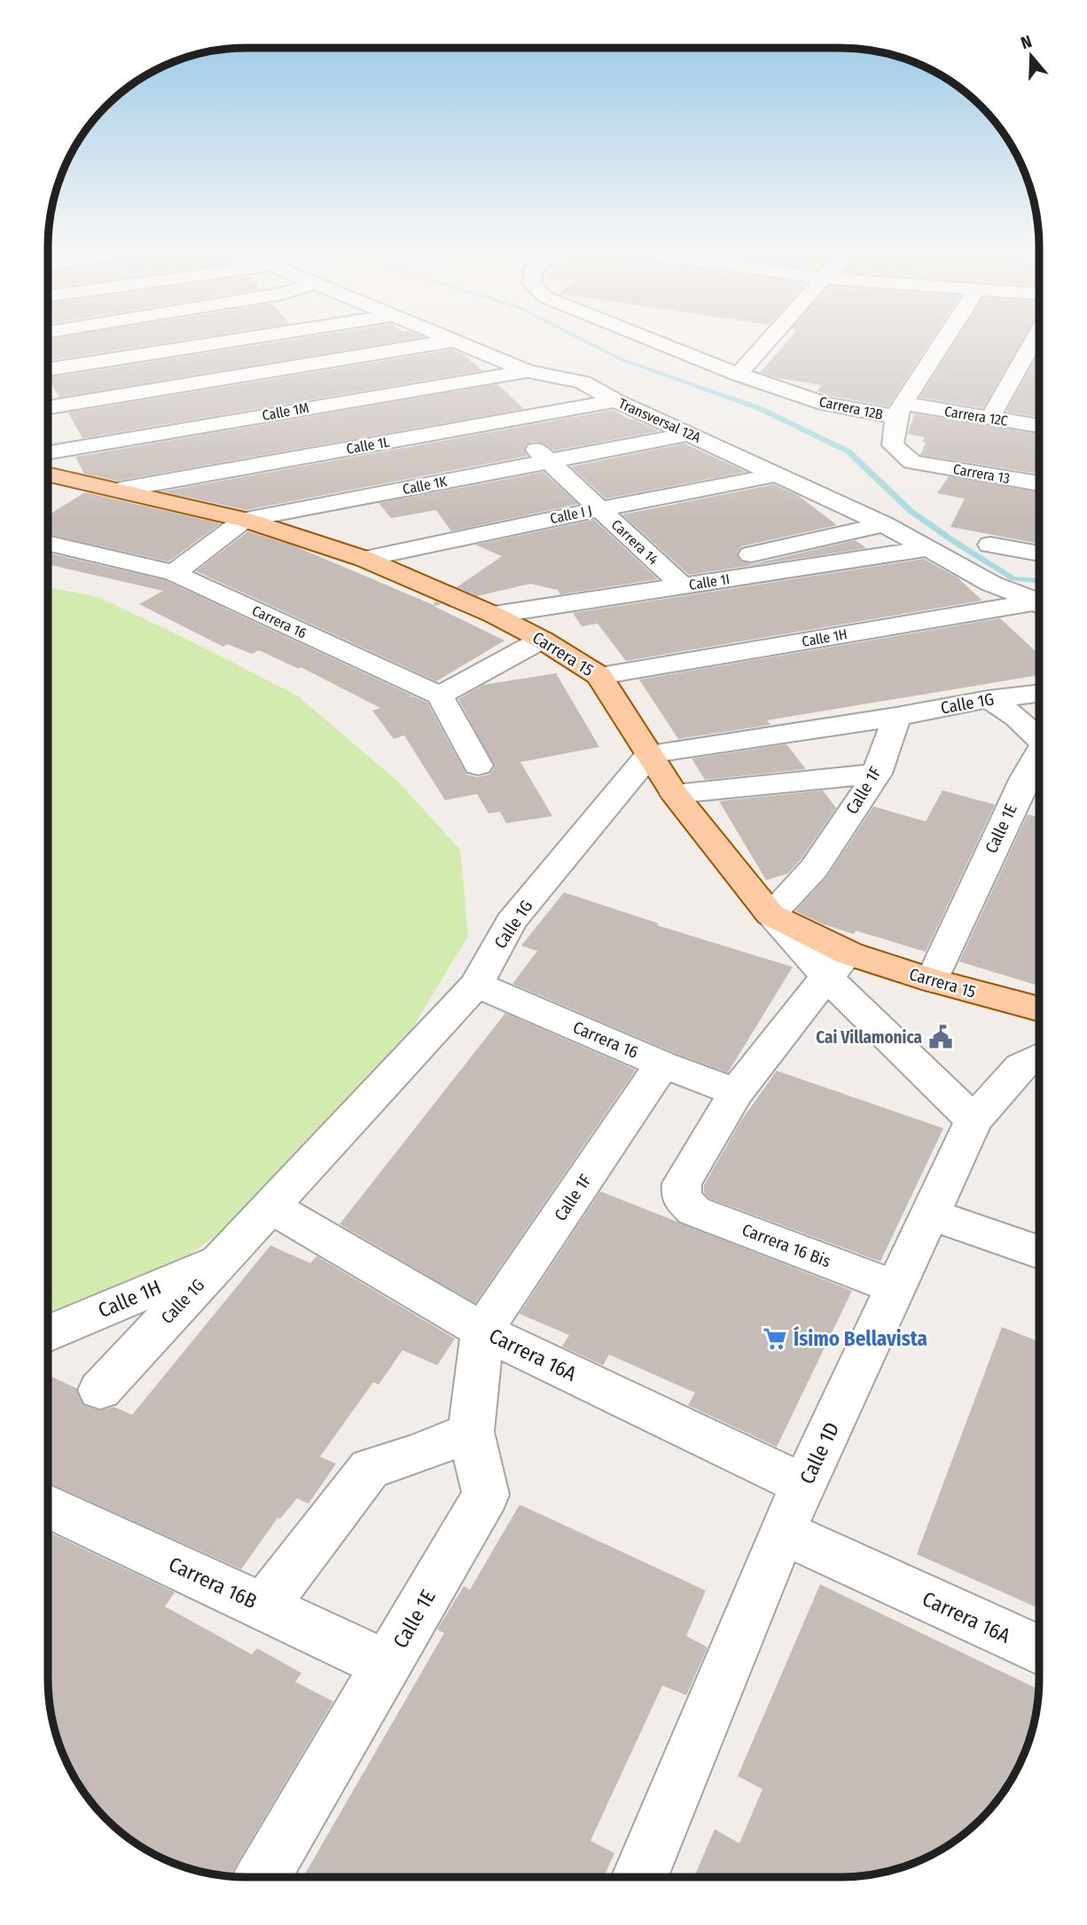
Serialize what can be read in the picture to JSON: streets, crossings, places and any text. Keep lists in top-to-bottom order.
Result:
{
  "streets": {
    "main road": ["Carrera 15"],
    "street": [
      "Carrera 12B",
      "Calle 1M",
      "Carrera 12C",
      "Transversal 12A",
      "Calle 1L",
      "Carrera 13",
      "Calle 1K",
      "Calle I J",
      "Carrera 14",
      "Calle 1I",
      "Carrera 16",
      "Calle 1H",
      "Calle 1G",
      "Calle 1F",
      "Calle 1E",
      "Carrera 16 Bis",
      "Carrera 16A",
      "Calle 1D",
      "Carrera 16B"
    ]
  },
  "crossings": [
    ["Carrera 12B", "Carrera 12C"],
    ["Carrera 12B", "Carrera 13"],
    ["Calle 1M", "Transversal 12A"],
    ["Calle 1M", "Carrera 14"],
    ["Carrera 12C", "Carrera 13"],
    ["Transversal 12A", "Calle 1L"],
    ["Transversal 12A", "Calle 1K"],
    ["Transversal 12A", "Calle I J"],
    ["Transversal 12A", "Calle 1I"],
    ["Calle 1L", "Carrera 14"],
    ["Calle 1L", "Carrera 15"],
    ["Calle 1K", "Carrera 14"],
    ["Calle 1K", "Carrera 16"],
    ["Calle 1K", "Carrera 15"],
    ["Calle I J", "Carrera 14"],
    ["Calle I J", "Carrera 15"],
    ["Carrera 14", "Calle 1I"],
    ["Calle 1I", "Carrera 15"],
    ["Carrera 16", "Calle 1G"],
    ["Carrera 16", "Calle 1F"],
    ["Carrera 16", "Carrera 16 Bis"],
    ["Calle 1H", "Carrera 15"],
    ["Calle 1H", "Calle 1G"],
    ["Carrera 15", "Calle 1G"],
    ["Carrera 15", "Calle 1F"],
    ["Carrera 15", "Calle 1E"],
    ["Calle 1G", "Calle 1F"],
    ["Calle 1G", "Calle 1E"],
    ["Calle 1G", "Carrera 16A"],
    ["Calle 1F", "Calle 1E"],
    ["Calle 1F", "Carrera 16A"],
    ["Calle 1E", "Carrera 16A"],
    ["Calle 1E", "Carrera 16B"],
    ["Carrera 16 Bis", "Calle 1D"],
    ["Carrera 16A", "Calle 1D"]
  ],
  "places": {
    "public building": ["Cai Villamonica"],
    "supermarket": ["Ísimo Bellavista"]
  },
  "north": "top"
}
